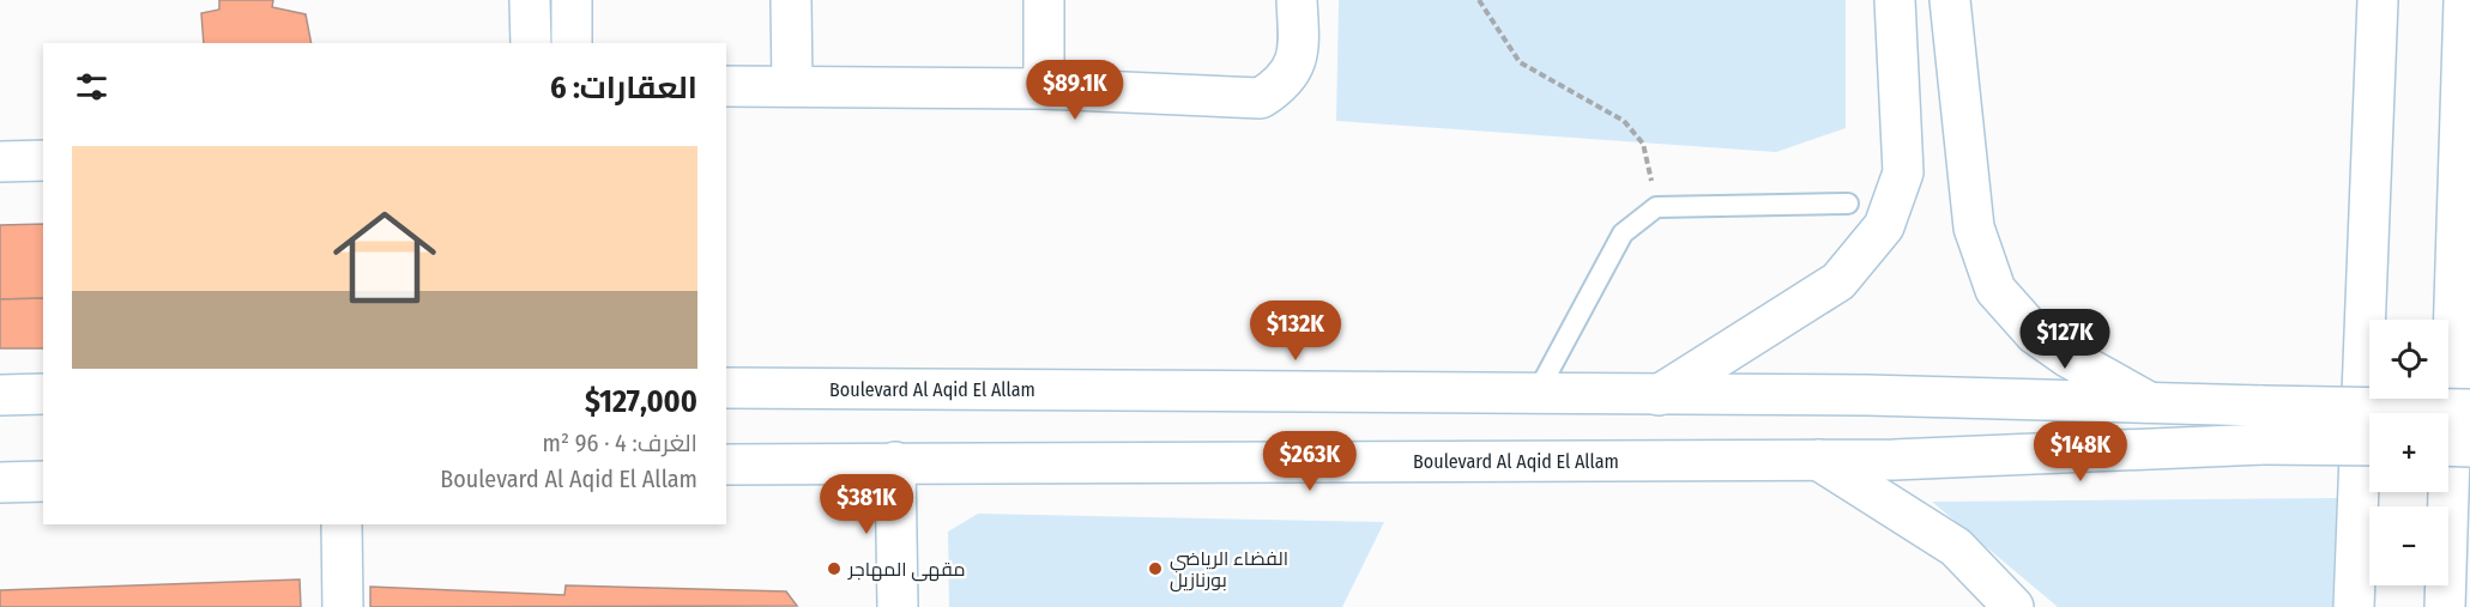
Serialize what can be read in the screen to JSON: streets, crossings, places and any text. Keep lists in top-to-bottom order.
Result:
{
  "streets": {
    "main road": ["Boulevard Al Aqid El Allam"]
  },
  "places": ["مقهى المهاجر", "الفضاء الرياضي بورنازيل"],
  "page": {
    "heading": "العقارات: 6",
    "price": [
      "$89.1K",
      "$132K",
      "$127K",
      "$148K",
      "$263K",
      "$381K"
    ],
    "list": [
      {
        "name": "$127,000",
        "note": "الغرف: 4 · 96 m² · Boulevard Al Aqid El Allam"
      }
    ],
    "map_buttons": ["+", "−"]
  }
}
